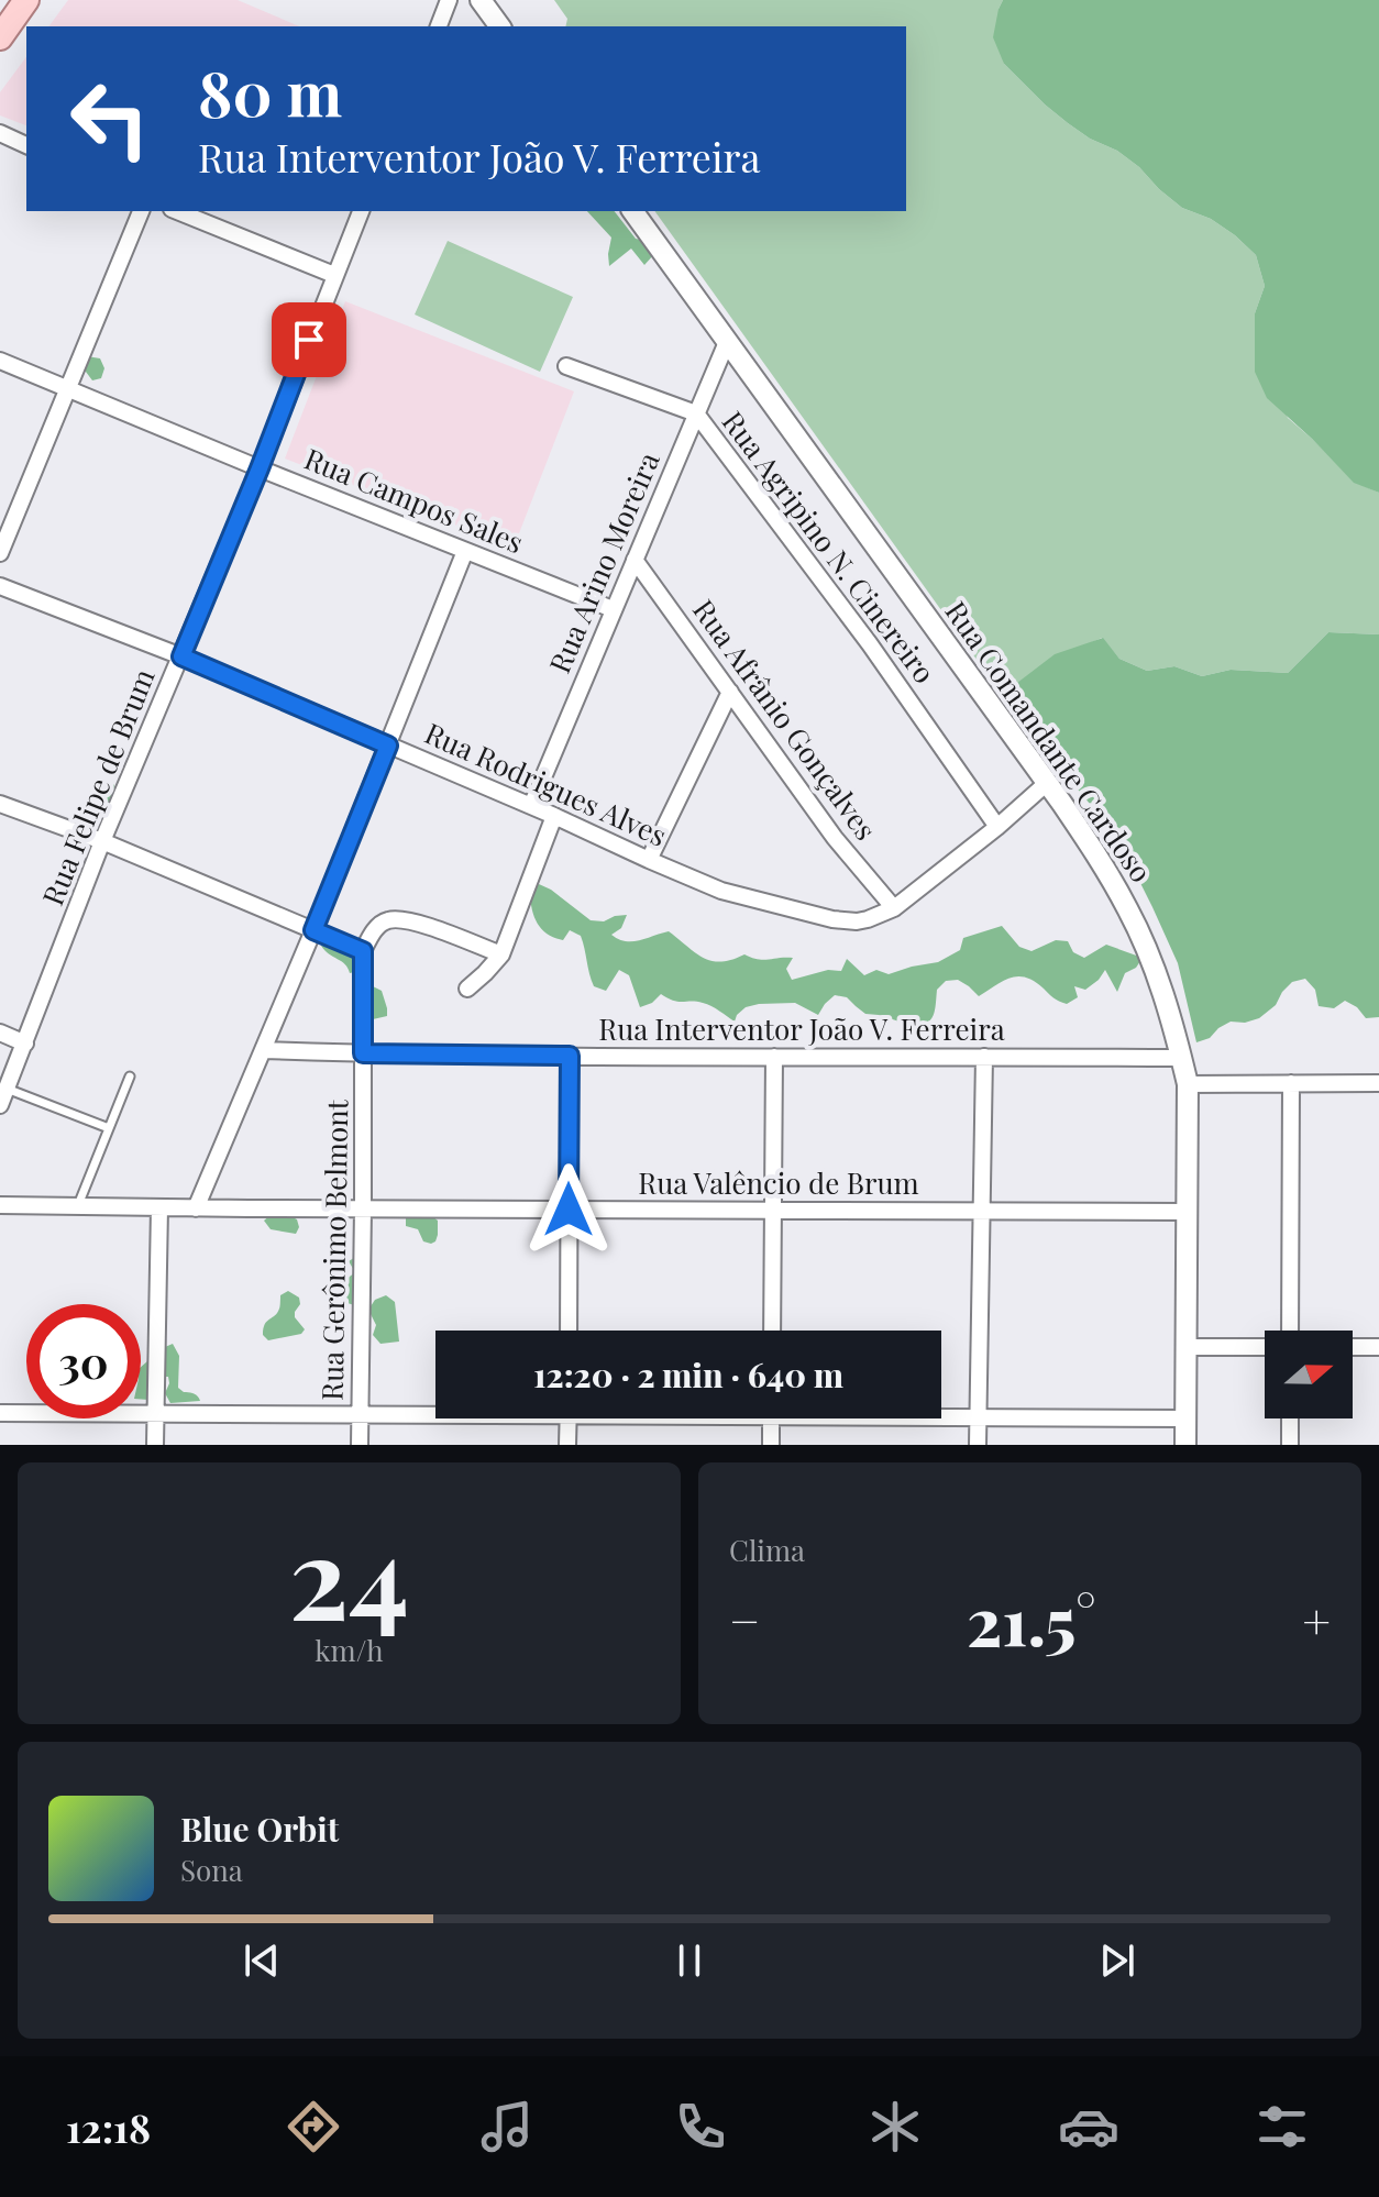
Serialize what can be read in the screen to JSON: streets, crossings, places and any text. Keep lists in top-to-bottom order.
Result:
{
  "streets": {
    "street": [
      "Rua Campos Sales",
      "Rua Agripino N. Cinereiro",
      "Rua Arino Moreira",
      "Rua Afrânio Gonçalves",
      "Rua Comandante Cardoso",
      "Rua Rodrigues Alves",
      "Rua Felipe de Brum",
      "Rua Interventor João V. Ferreira",
      "Rua Valêncio de Brum",
      "Rua Gerônimo Belmont"
    ]
  },
  "crossings": [
    ["Rua Campos Sales", "Rua Arino Moreira"],
    ["Rua Campos Sales", "Rua Felipe de Brum"],
    ["Rua Agripino N. Cinereiro", "Rua Arino Moreira"],
    ["Rua Agripino N. Cinereiro", "Rua Rodrigues Alves"],
    ["Rua Arino Moreira", "Rua Afrânio Gonçalves"],
    ["Rua Arino Moreira", "Rua Comandante Cardoso"],
    ["Rua Arino Moreira", "Rua Rodrigues Alves"],
    ["Rua Afrânio Gonçalves", "Rua Rodrigues Alves"],
    ["Rua Comandante Cardoso", "Rua Rodrigues Alves"],
    ["Rua Comandante Cardoso", "Rua Interventor João V. Ferreira"],
    ["Rua Comandante Cardoso", "Rua Valêncio de Brum"],
    ["Rua Rodrigues Alves", "Rua Felipe de Brum"],
    ["Rua Interventor João V. Ferreira", "Rua Gerônimo Belmont"],
    ["Rua Valêncio de Brum", "Rua Gerônimo Belmont"]
  ],
  "north": "right",
  "page": {
    "turn": ["80 m", "Rua Interventor João V. Ferreira"],
    "limit": "30",
    "trip": "12:20 · 2 min · 640 m",
    "tile": [
      ["24", "km/h"],
      "Clima"
    ],
    "heat": ["−", "21.5°", "+"],
    "song": ["Blue Orbit", "Sona"],
    "tabs": "12:18"
  }
}
